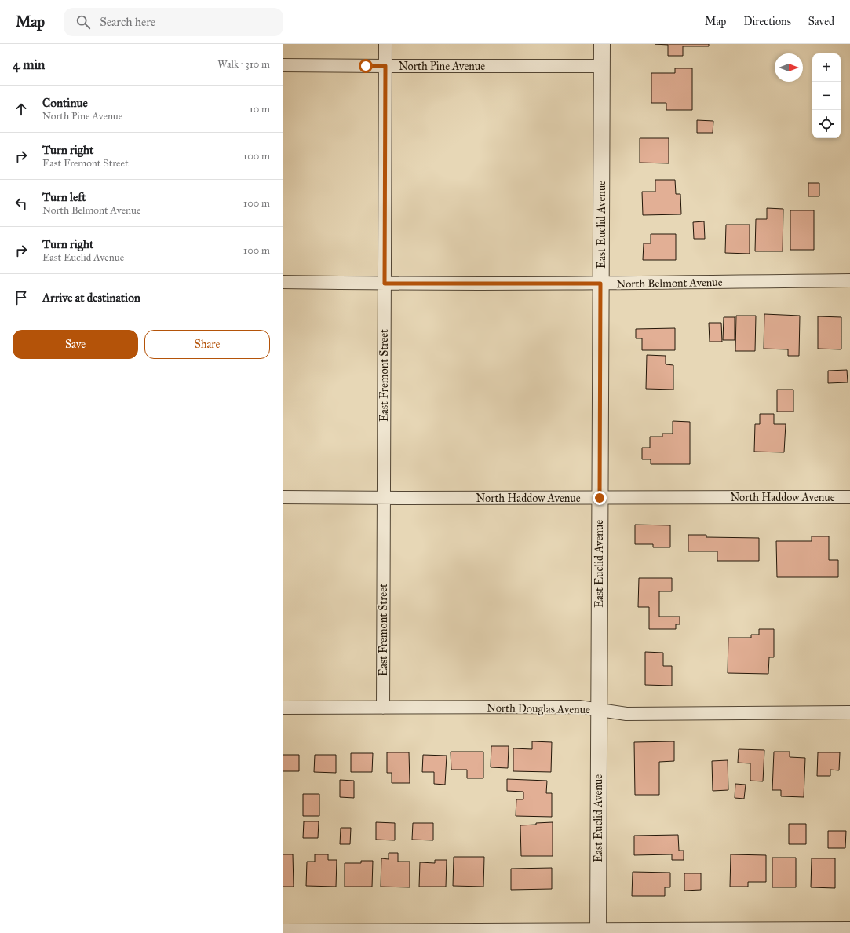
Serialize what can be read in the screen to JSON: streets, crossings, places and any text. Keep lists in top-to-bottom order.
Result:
{
  "streets": {
    "street": [
      "North Pine Avenue",
      "East Euclid Avenue",
      "North Belmont Avenue",
      "East Fremont Street",
      "North Haddow Avenue",
      "North Douglas Avenue"
    ]
  },
  "crossings": [
    ["North Pine Avenue", "East Euclid Avenue"],
    ["North Pine Avenue", "East Fremont Street"],
    ["East Euclid Avenue", "North Belmont Avenue"],
    ["East Euclid Avenue", "North Haddow Avenue"],
    ["East Euclid Avenue", "North Douglas Avenue"],
    ["North Belmont Avenue", "East Fremont Street"],
    ["East Fremont Street", "North Haddow Avenue"],
    ["East Fremont Street", "North Douglas Avenue"]
  ],
  "north": "right",
  "page": {
    "header": "Map",
    "search": "Search here",
    "nav": ["Map", "Directions", "Saved"],
    "heading": ["4 min", "Walk · 310 m"],
    "map_buttons": ["+", "−"],
    "list": [
      ["Continue", "North Pine Avenue", "10 m"],
      ["Turn right", "East Fremont Street", "100 m"],
      ["Turn left", "North Belmont Avenue", "100 m"],
      ["Turn right", "East Euclid Avenue", "100 m"],
      "Arrive at destination"
    ],
    "buttons": ["Save", "Share"]
  }
}
